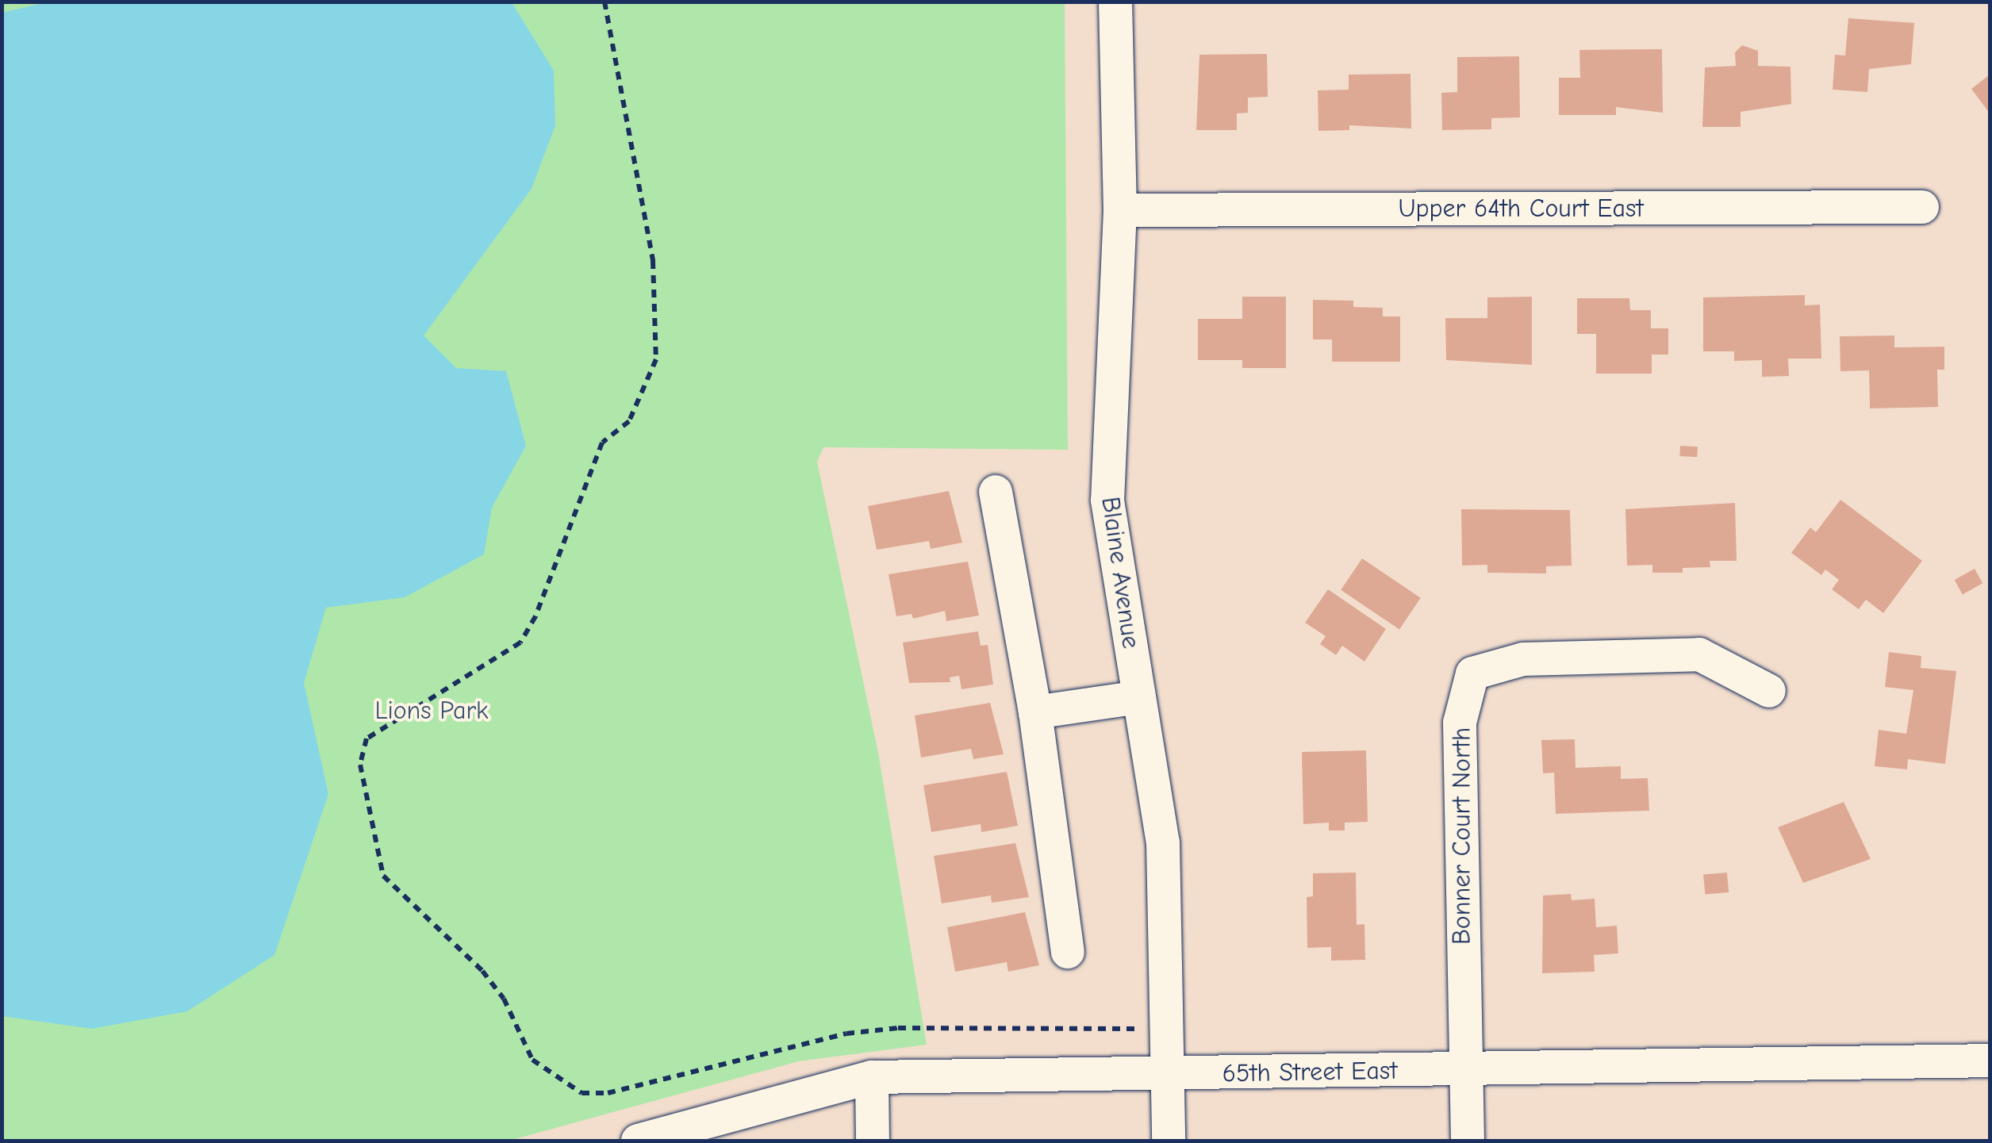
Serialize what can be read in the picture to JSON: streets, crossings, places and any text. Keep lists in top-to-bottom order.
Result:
{
  "streets": {
    "street": [
      "Upper 64th Court East",
      "Blaine Avenue",
      "Bonner Court North",
      "65th Street East"
    ]
  },
  "crossings": [
    ["Upper 64th Court East", "Blaine Avenue"],
    ["Blaine Avenue", "65th Street East"],
    ["Bonner Court North", "65th Street East"]
  ],
  "parks": ["Lions Park"]
}
